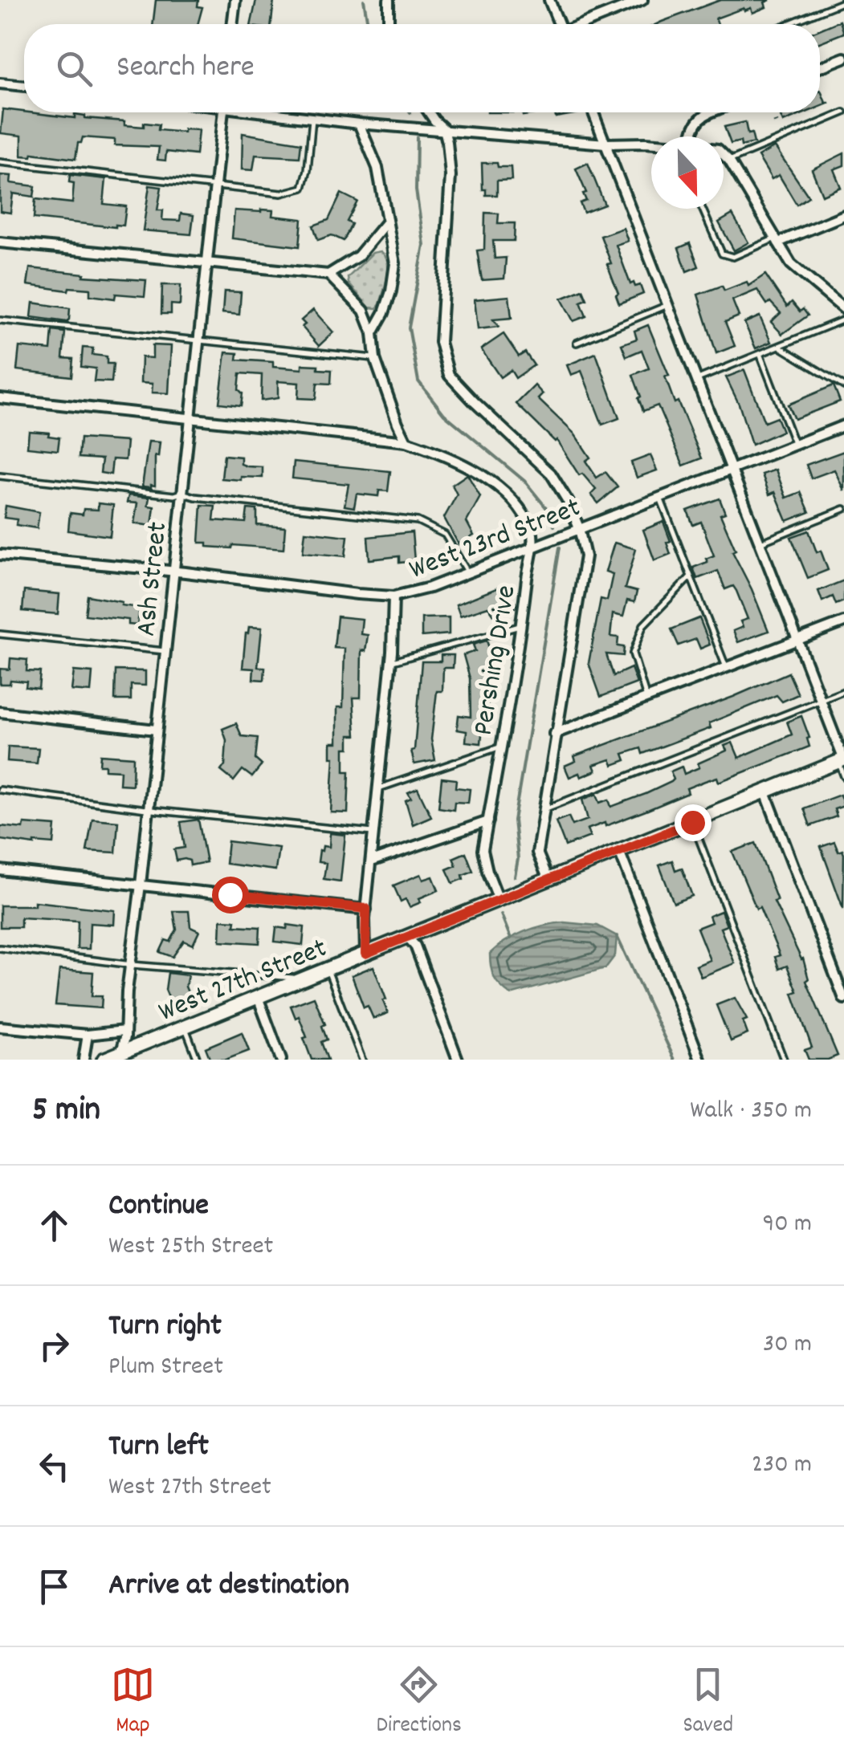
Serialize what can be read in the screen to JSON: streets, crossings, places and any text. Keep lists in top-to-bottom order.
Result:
{
  "streets": {
    "main road": ["West 27th Street"],
    "street": ["West 23rd Street", "Ash Street", "Pershing Drive"]
  },
  "crossings": [
    ["West 23rd Street", "Ash Street"],
    ["West 23rd Street", "Pershing Drive"],
    ["Ash Street", "Pershing Drive"],
    ["Ash Street", "West 27th Street"],
    ["Pershing Drive", "West 27th Street"]
  ],
  "north": "bottom",
  "page": {
    "search": "Search here",
    "heading": ["5 min", "Walk · 350 m"],
    "list": [
      ["Continue", "West 25th Street", "90 m"],
      ["Turn right", "Plum Street", "30 m"],
      ["Turn left", "West 27th Street", "230 m"],
      "Arrive at destination"
    ],
    "nav": ["Map", "Directions", "Saved"]
  }
}
